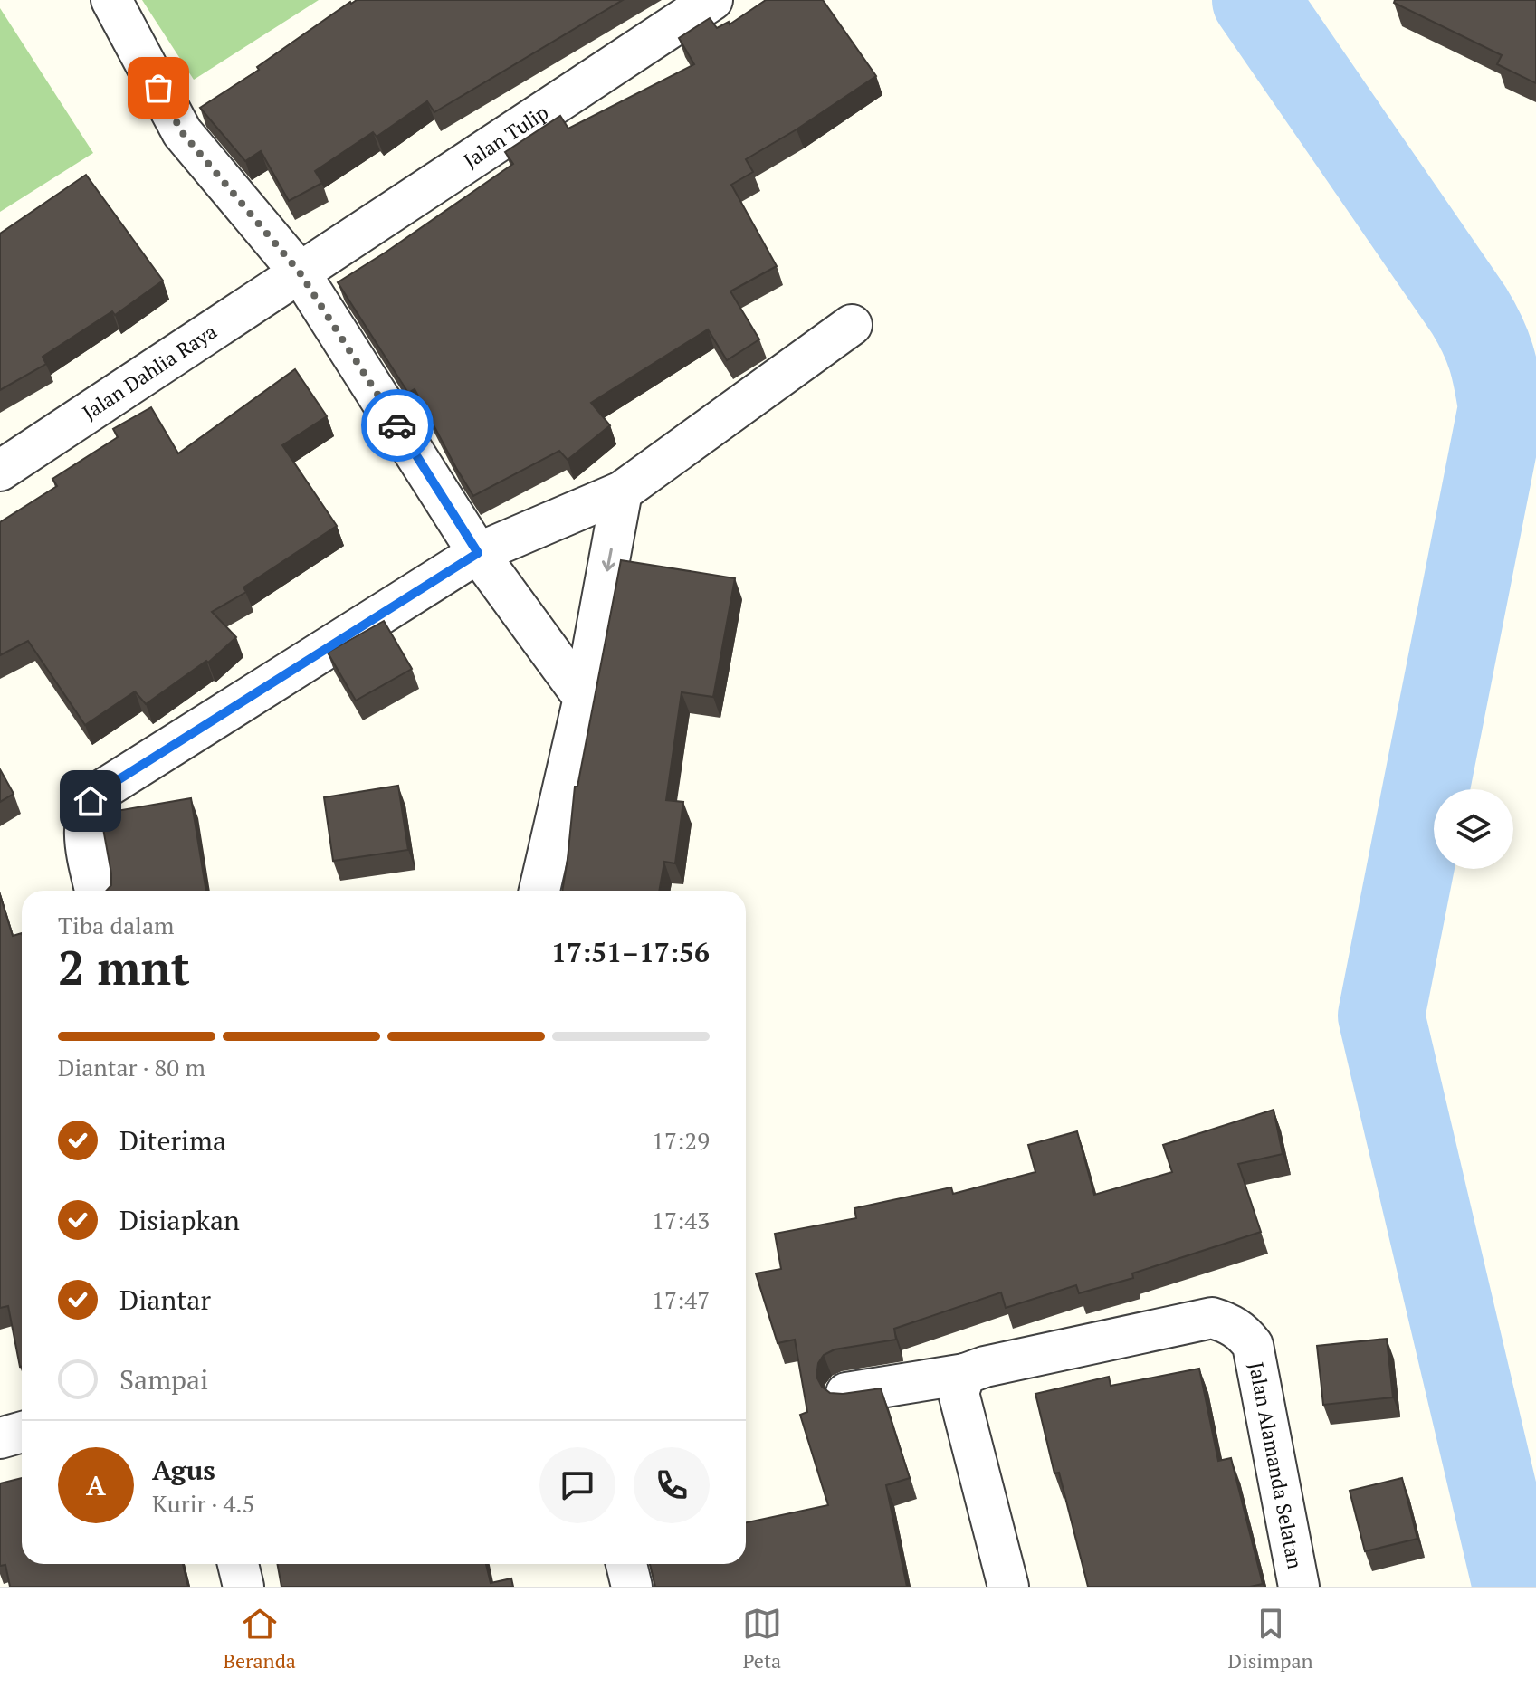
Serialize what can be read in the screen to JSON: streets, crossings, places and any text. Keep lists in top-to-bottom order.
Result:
{
  "streets": {
    "street": ["Jalan Tulip", "Jalan Dahlia Raya", "Jalan Alamanda Selatan"]
  },
  "crossings": [
    ["Jalan Tulip", "Jalan Dahlia Raya"]
  ],
  "page": {
    "heading": ["2 mnt", "Tiba dalam", "17:51–17:56"],
    "panel": ["Agus", "Kurir · 4.5"],
    "bar": "Diantar · 80 m",
    "list": [
      ["Diterima", "17:29"],
      ["Disiapkan", "17:43"],
      ["Diantar", "17:47"],
      "Sampai"
    ],
    "round": "A",
    "tabs": ["Beranda", "Peta", "Disimpan"]
  }
}
